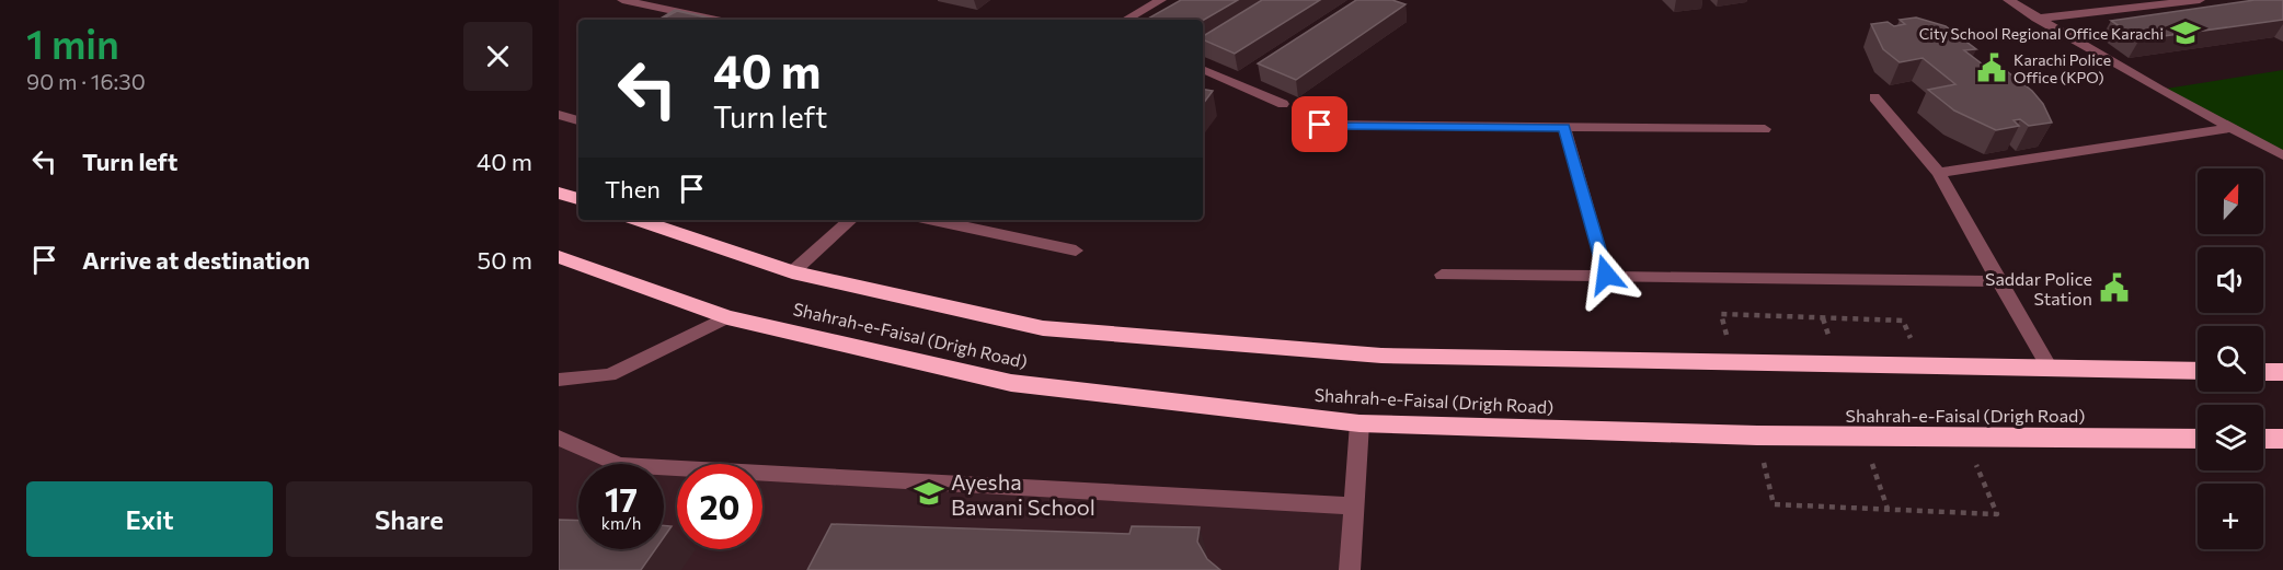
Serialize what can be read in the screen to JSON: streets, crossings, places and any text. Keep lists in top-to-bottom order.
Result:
{
  "streets": {
    "highway": ["Shahrah-e-Faisal (Drigh Road)"]
  },
  "places": {
    "school or university": ["City School Regional Office Karachi", "Ayesha Bawani School"],
    "public building": ["Karachi Police Office (KPO)", "Saddar Police Station"]
  },
  "north": "top",
  "page": {
    "heading": ["1 min", "90 m · 16:30"],
    "turn": ["40 m", "Turn left"],
    "list": [
      {
        "name": "Turn left",
        "value": "40 m"
      },
      {
        "name": "Arrive at destination",
        "value": "50 m"
      }
    ],
    "then": "Then",
    "map_buttons": "+",
    "speed": "17 km/h",
    "limit": "20",
    "buttons": ["Exit", "Share"]
  }
}
